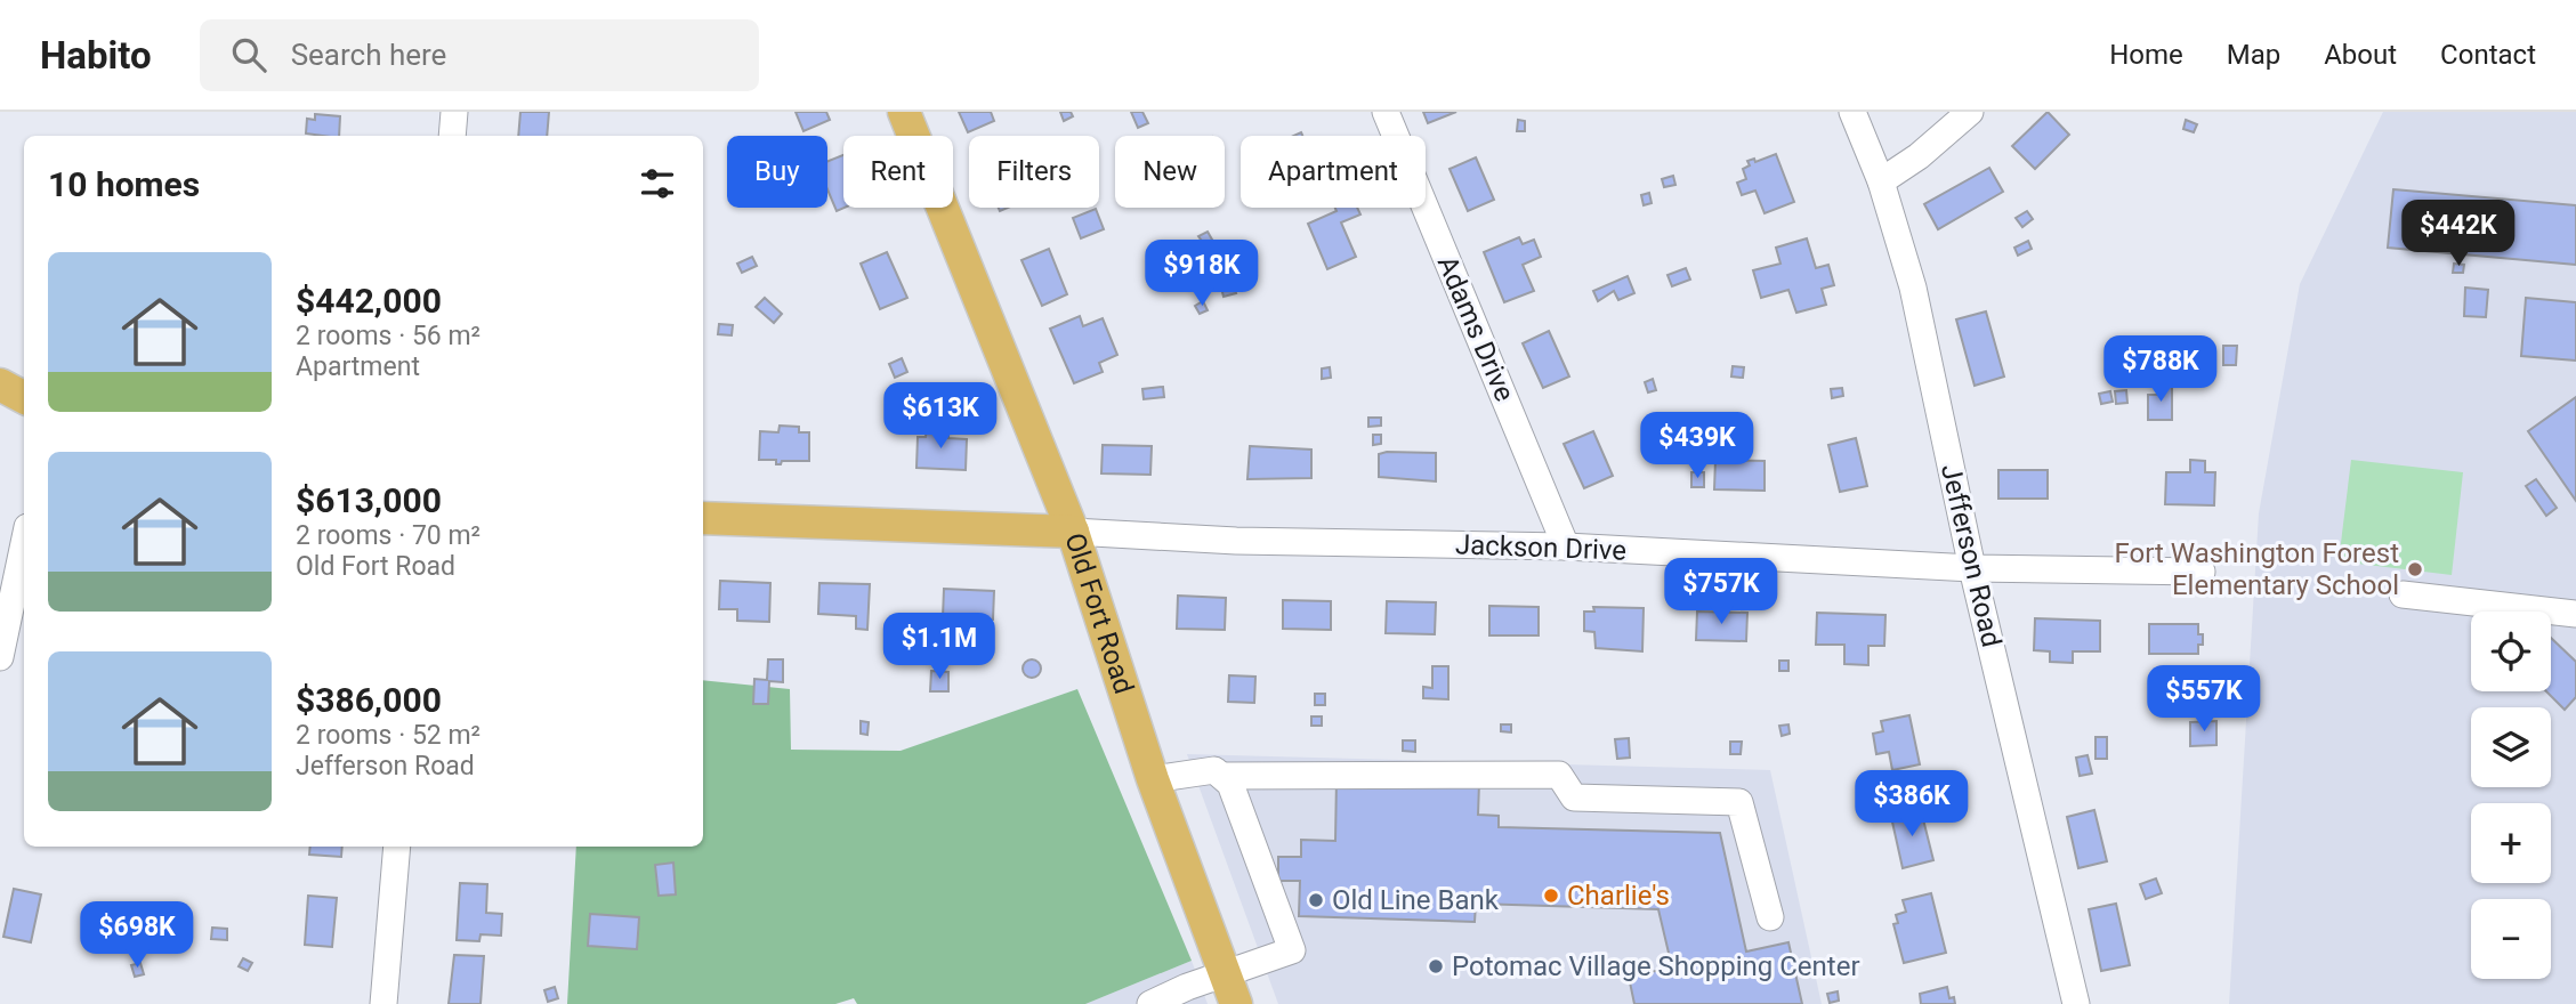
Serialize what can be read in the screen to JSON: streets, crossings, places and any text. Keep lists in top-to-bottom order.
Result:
{
  "streets": {
    "main road": ["Old Fort Road"],
    "street": ["Adams Drive", "Jackson Drive", "Jefferson Road"]
  },
  "crossings": [
    ["Adams Drive", "Jackson Drive"],
    ["Jackson Drive", "Jefferson Road"],
    ["Jackson Drive", "Old Fort Road"]
  ],
  "places": [
    "Fort Washington Forest Elementary School",
    "Charlie's",
    "Old Line Bank",
    "Potomac Village Shopping Center"
  ],
  "page": {
    "header": "Habito",
    "search": "Search here",
    "nav": [
      "Home",
      "Map",
      "About",
      "Contact"
    ],
    "chip": [
      "Buy",
      "Rent",
      "Filters",
      "New",
      "Apartment"
    ],
    "heading": "10 homes",
    "price": [
      "$442K",
      "$918K",
      "$788K",
      "$613K",
      "$439K",
      "$757K",
      "$1.1M",
      "$557K",
      "$386K",
      "$698K"
    ],
    "list": [
      {
        "name": "$442,000",
        "note": "2 rooms · 56 m² · Apartment"
      },
      {
        "name": "$613,000",
        "note": "2 rooms · 70 m² · Old Fort Road"
      },
      {
        "name": "$386,000",
        "note": "2 rooms · 52 m² · Jefferson Road"
      }
    ],
    "map_buttons": ["+", "−"]
  }
}
